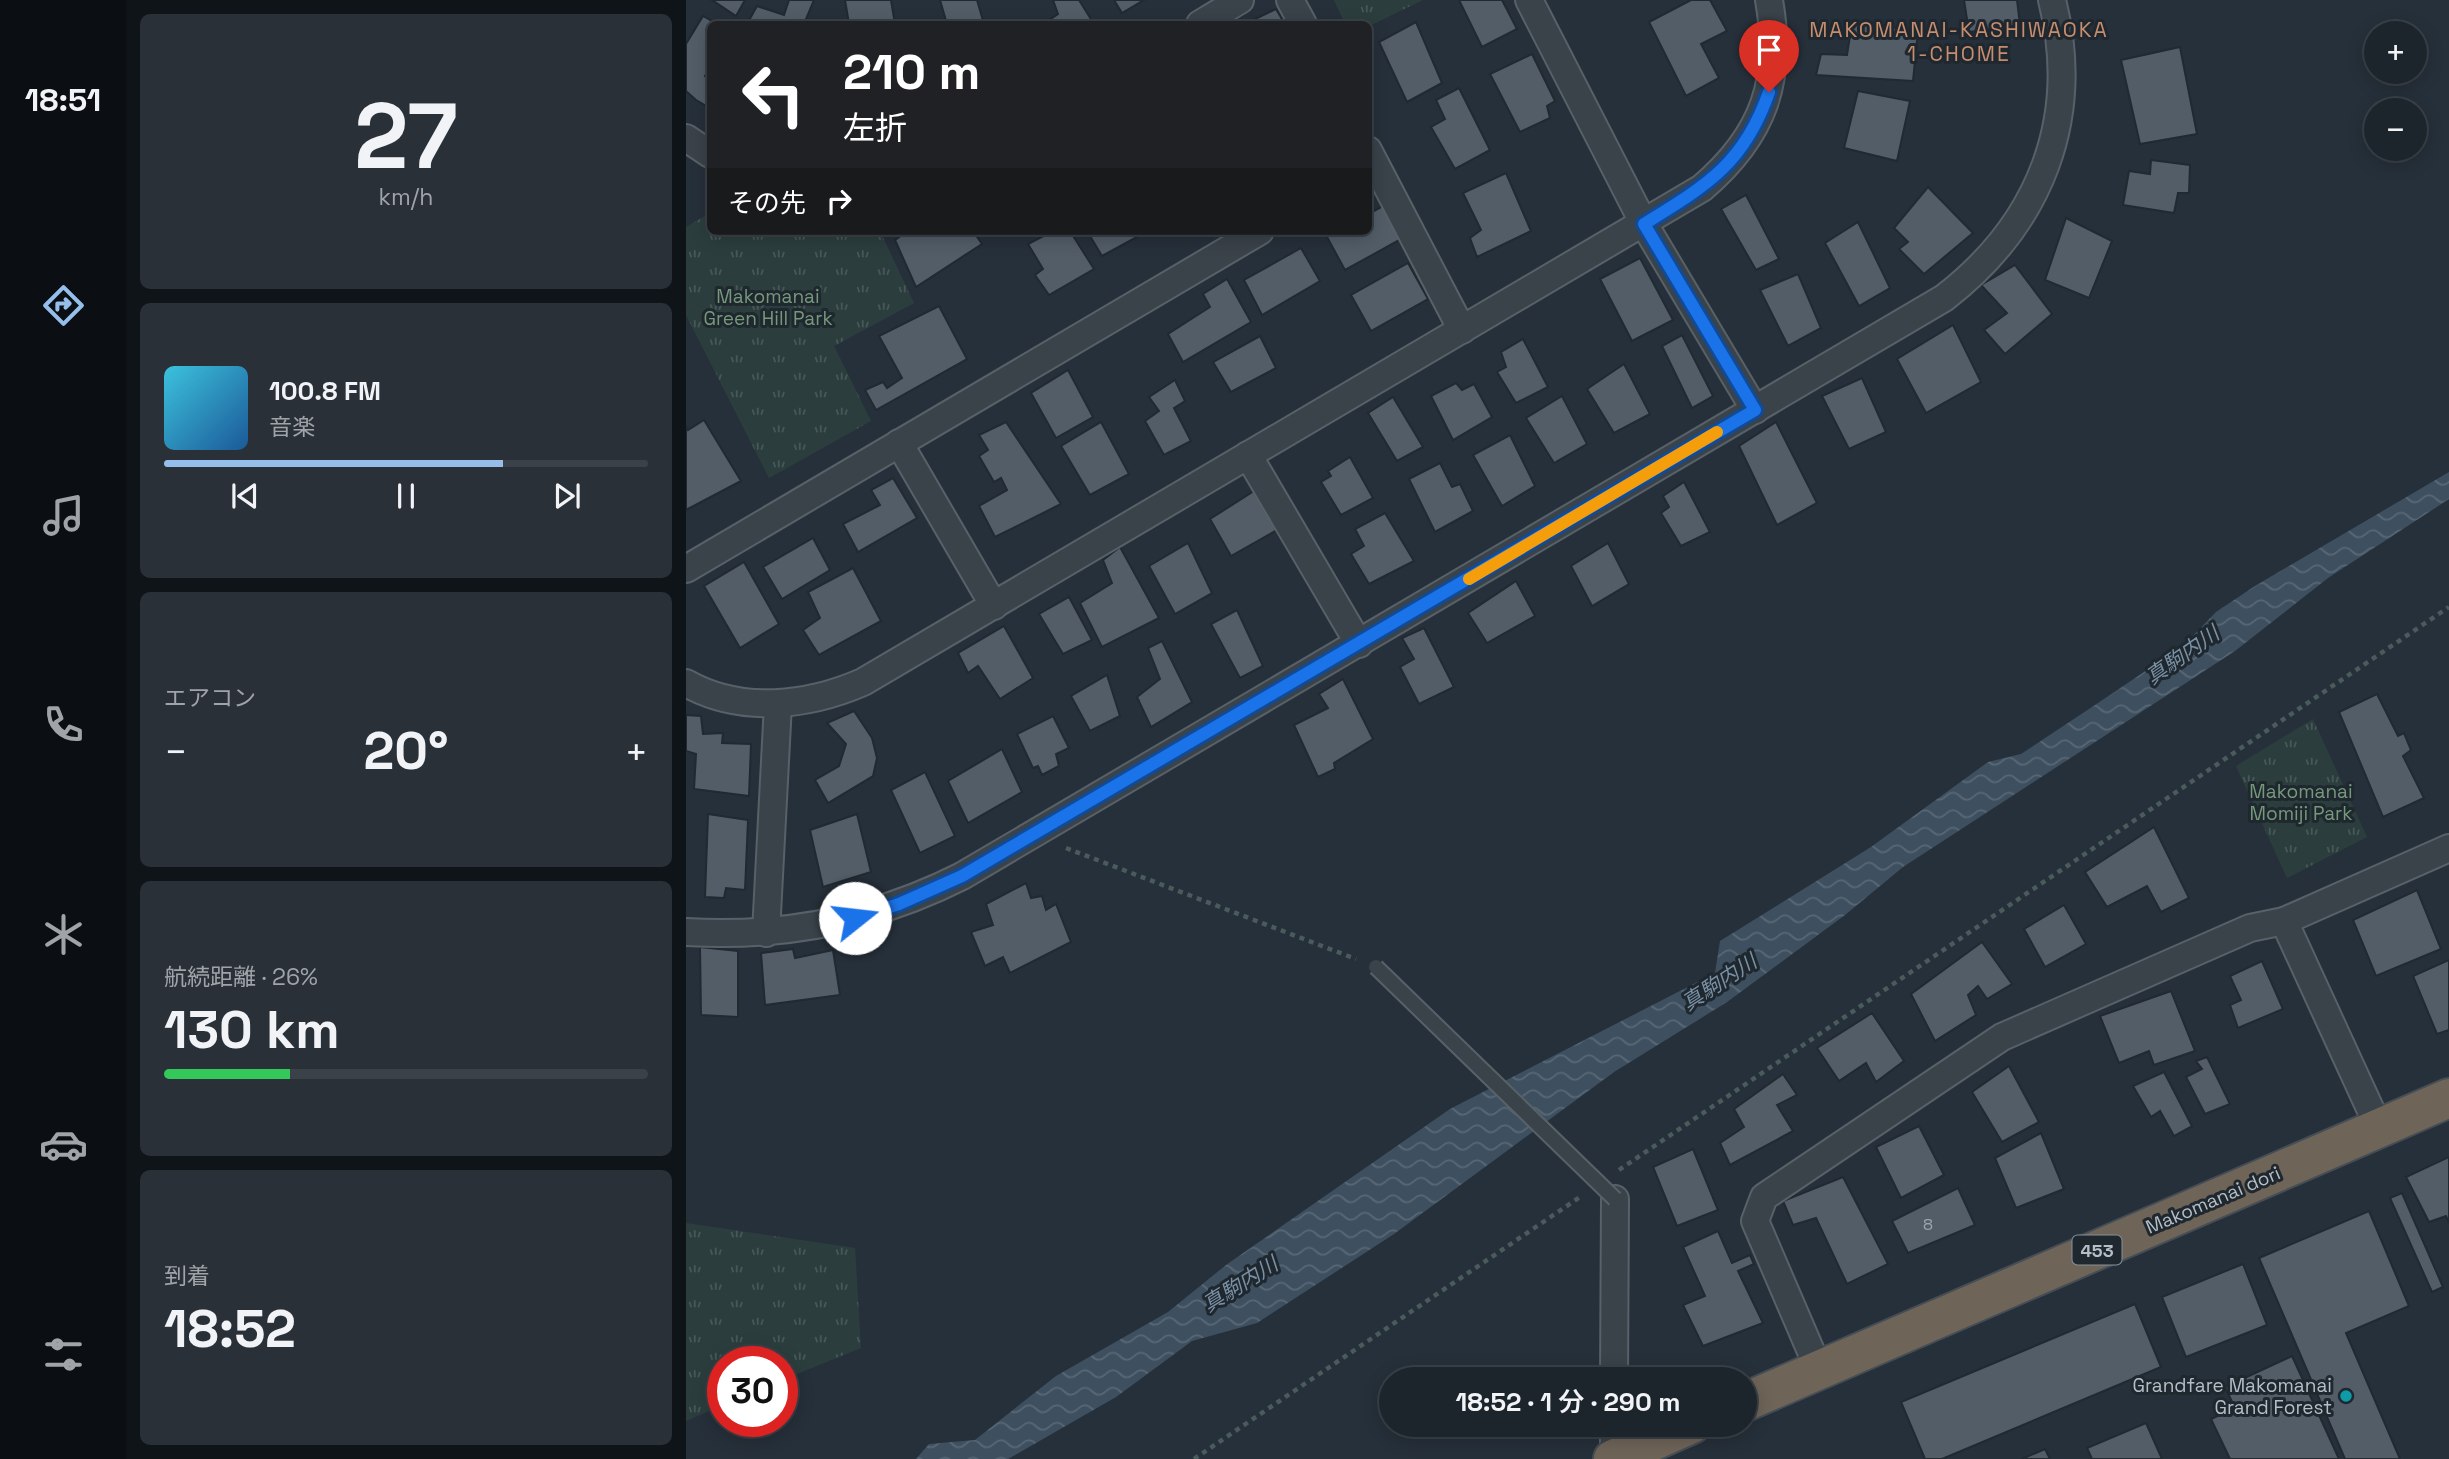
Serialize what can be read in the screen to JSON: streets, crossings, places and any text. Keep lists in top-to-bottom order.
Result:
{
  "streets": {
    "highway": ["Makomanai dori", "453"]
  },
  "districts": ["MAKOMANAI-KASHIWAOKA 1-CHOME"],
  "water": ["真駒内川"],
  "parks": ["Makomanai Green Hill Park", "Makomanai Momiji Park"],
  "places": ["Grandfare Makomanai Grand Forest"],
  "house_numbers": ["8"],
  "page": {
    "tabs": "18:51",
    "tile": [
      ["27", "km/h"],
      "エアコン",
      ["航続距離 · 26%", "130 km"],
      ["到着", "18:52"]
    ],
    "map_buttons": ["+", "−"],
    "turn": ["210 m", "左折"],
    "then": "その先",
    "song": ["100.8 FM", "音楽"],
    "heat": ["−", "20°", "+"],
    "limit": "30",
    "trip": "18:52 · 1 分 · 290 m"
  }
}
